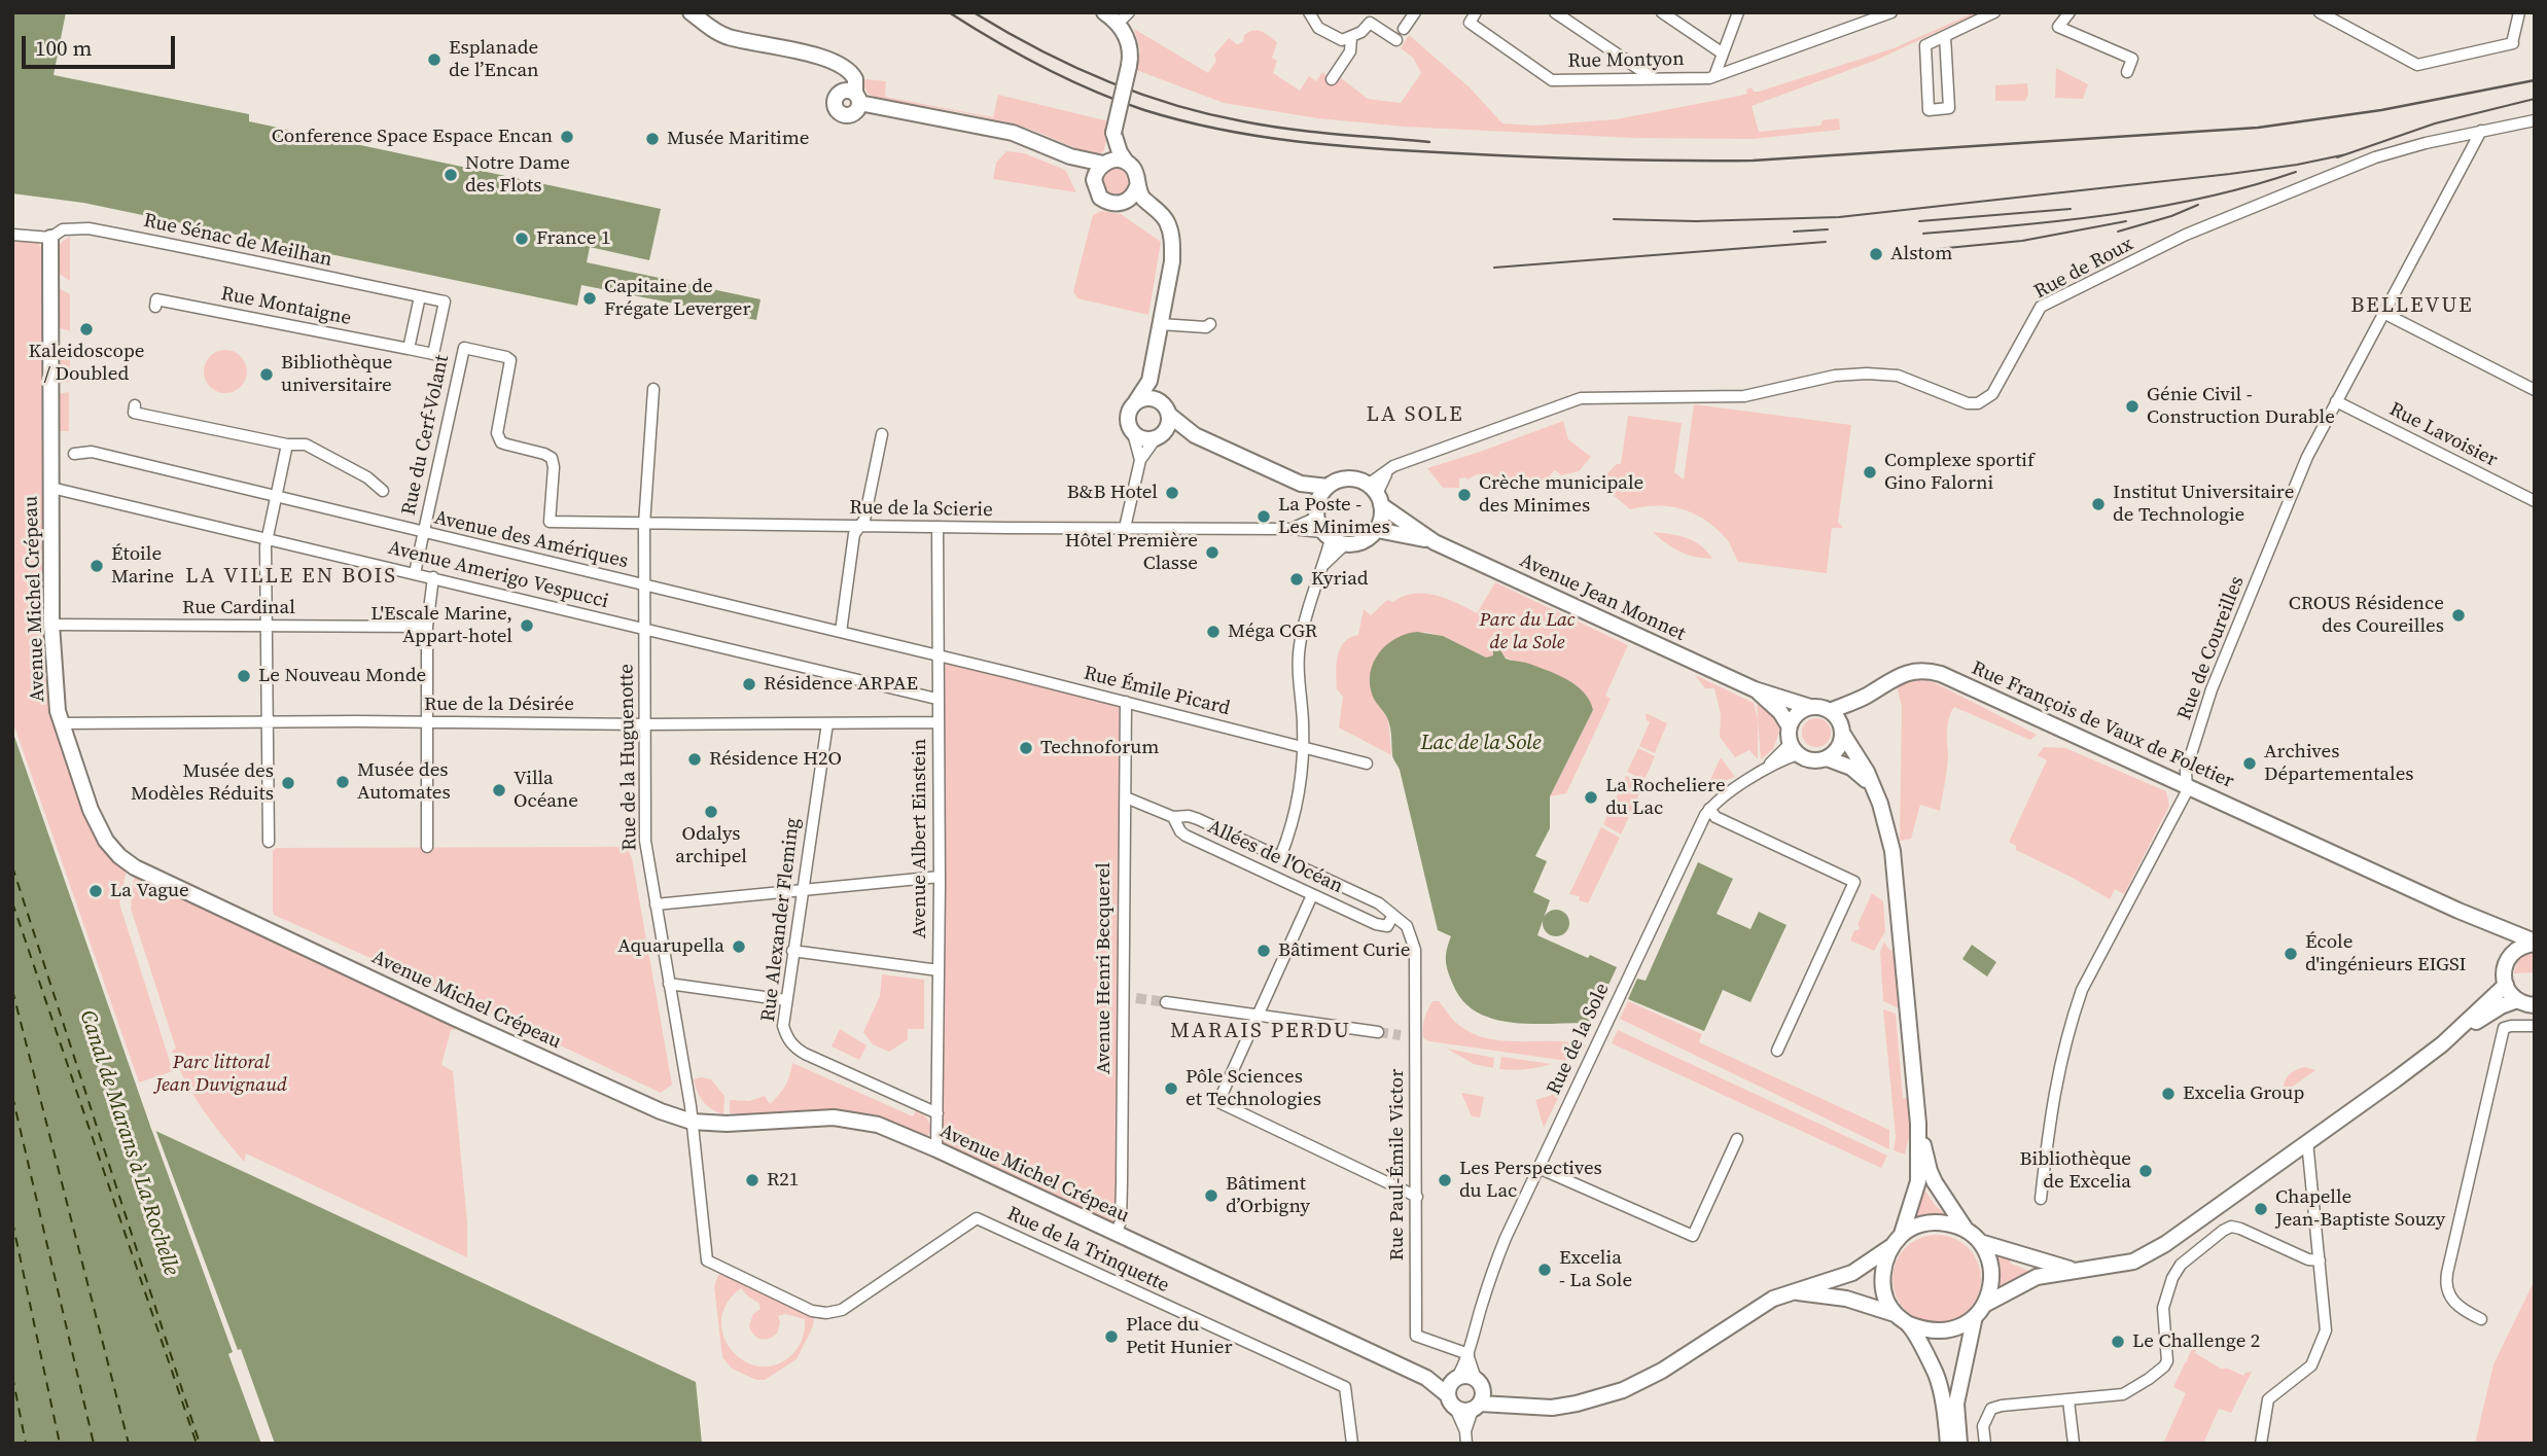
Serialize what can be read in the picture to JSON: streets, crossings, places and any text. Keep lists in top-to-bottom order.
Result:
{
  "streets": {
    "street": [
      "Rue Montyon",
      "Rue Sénac de Meilhan",
      "Rue de Roux",
      "Rue Montaigne",
      "Rue du Cerf-Volant",
      "Rue Lavoisier",
      "Rue de la Scierie",
      "Avenue des Amériques",
      "Avenue Amerigo Vespucci",
      "Avenue Jean Monnet",
      "Avenue Michel Crépeau",
      "Rue Cardinal",
      "Rue de Coureilles",
      "Rue Émile Picard",
      "Rue de la Désirée",
      "Rue François de Vaux de Foletier",
      "Rue de la Huguenotte",
      "Avenue Albert Einstein",
      "Allées de l'Océan",
      "Rue Alexander Fleming",
      "Avenue Henri Becquerel",
      "Rue de la Sole",
      "Rue Paul-Émile Victor",
      "Rue de la Trinquette"
    ]
  },
  "crossings": [
    ["Rue Sénac de Meilhan", "Rue Montaigne"],
    ["Rue Sénac de Meilhan", "Avenue Michel Crépeau"],
    ["Rue de Roux", "Rue de la Scierie"],
    ["Rue de Roux", "Avenue Jean Monnet"],
    ["Rue de Roux", "Rue de Coureilles"],
    ["Rue du Cerf-Volant", "Rue de la Scierie"],
    ["Rue du Cerf-Volant", "Avenue des Amériques"],
    ["Rue du Cerf-Volant", "Avenue Amerigo Vespucci"],
    ["Rue Lavoisier", "Rue de Coureilles"],
    ["Rue de la Scierie", "Avenue Jean Monnet"],
    ["Rue de la Scierie", "Rue de la Huguenotte"],
    ["Rue de la Scierie", "Avenue Albert Einstein"],
    ["Avenue des Amériques", "Rue Émile Picard"],
    ["Avenue des Amériques", "Rue de la Huguenotte"],
    ["Avenue des Amériques", "Avenue Albert Einstein"],
    ["Avenue Amerigo Vespucci", "Avenue Michel Crépeau"],
    ["Avenue Amerigo Vespucci", "Rue de la Huguenotte"],
    ["Avenue Amerigo Vespucci", "Avenue Albert Einstein"],
    ["Avenue Jean Monnet", "Rue de la Sole"],
    ["Avenue Michel Crépeau", "Rue Cardinal"],
    ["Avenue Michel Crépeau", "Rue de la Désirée"],
    ["Avenue Michel Crépeau", "Rue de la Huguenotte"],
    ["Avenue Michel Crépeau", "Avenue Albert Einstein"],
    ["Avenue Michel Crépeau", "Avenue Henri Becquerel"],
    ["Avenue Michel Crépeau", "Rue de la Sole"],
    ["Avenue Michel Crépeau", "Rue de la Trinquette"],
    ["Rue de Coureilles", "Rue François de Vaux de Foletier"],
    ["Rue Émile Picard", "Avenue Albert Einstein"],
    ["Rue Émile Picard", "Avenue Henri Becquerel"],
    ["Rue de la Désirée", "Rue de la Huguenotte"],
    ["Rue de la Désirée", "Avenue Albert Einstein"],
    ["Rue de la Désirée", "Rue Alexander Fleming"],
    ["Rue de la Huguenotte", "Rue de la Trinquette"],
    ["Avenue Albert Einstein", "Rue Alexander Fleming"],
    ["Allées de l'Océan", "Rue Paul-Émile Victor"],
    ["Rue de la Sole", "Rue Paul-Émile Victor"]
  ],
  "districts": [
    "BELLEVUE",
    "LA SOLE",
    "LA VILLE EN BOIS",
    "MARAIS PERDU"
  ],
  "water": ["Lac de la Sole", "Canal de Marans à La Rochelle"],
  "parks": ["Parc du Lac de la Sole", "Parc littoral Jean Duvignaud"],
  "places": [
    "Esplanade de l’Encan",
    "Conference Space Espace Encan",
    "Musée Maritime",
    "Notre Dame des Flots",
    "France 1",
    "Alstom",
    "Capitaine de Frégate Leverger",
    "Kaleidoscope / Doubled",
    "Bibliothèque universitaire",
    "Génie Civil - Construction Durable",
    "Complexe sportif Gino Falorni",
    "B&B Hotel",
    "Crèche municipale des Minimes",
    "Institut Universitaire de Technologie",
    "La Poste - Les Minimes",
    "Hôtel Première Classe",
    "Étoile Marine",
    "Kyriad",
    "CROUS Résidence des Coureilles",
    "L'Escale Marine, Appart-hotel",
    "Méga CGR",
    "Le Nouveau Monde",
    "Résidence ARPAE",
    "Technoforum",
    "Résidence H2O",
    "Archives Départementales",
    "Musée des Automates",
    "Musée des Modèles Réduits",
    "Villa Océane",
    "La Rocheliere du Lac",
    "Odalys archipel",
    "La Vague",
    "Aquarupella",
    "Bâtiment Curie",
    "École d'ingénieurs EIGSI",
    "Pôle Sciences et Technologies",
    "Excelia Group",
    "Bibliothèque de Excelia",
    "R21",
    "Les Perspectives du Lac",
    "Bâtiment d’Orbigny",
    "Chapelle Jean-Baptiste Souzy",
    "Excelia - La Sole",
    "Place du Petit Hunier",
    "Le Challenge 2"
  ],
  "scale_bar": "100 m"
}
